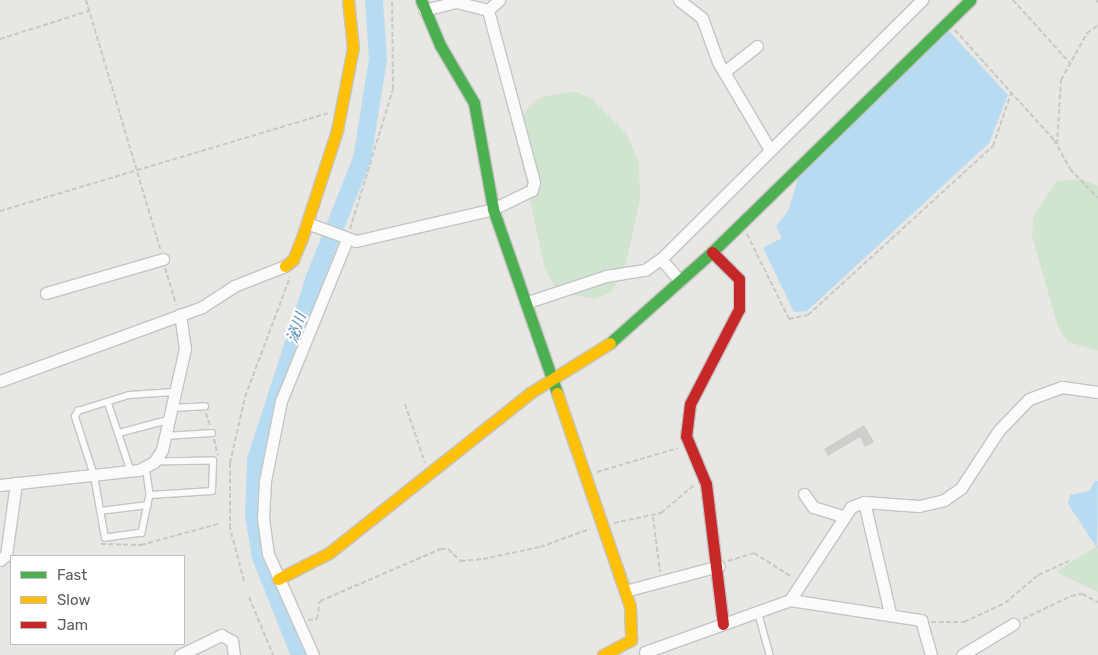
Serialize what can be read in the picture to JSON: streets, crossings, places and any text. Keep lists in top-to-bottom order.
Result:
{
  "water": ["泌川"],
  "legend": ["Fast", "Slow", "Jam"]
}
